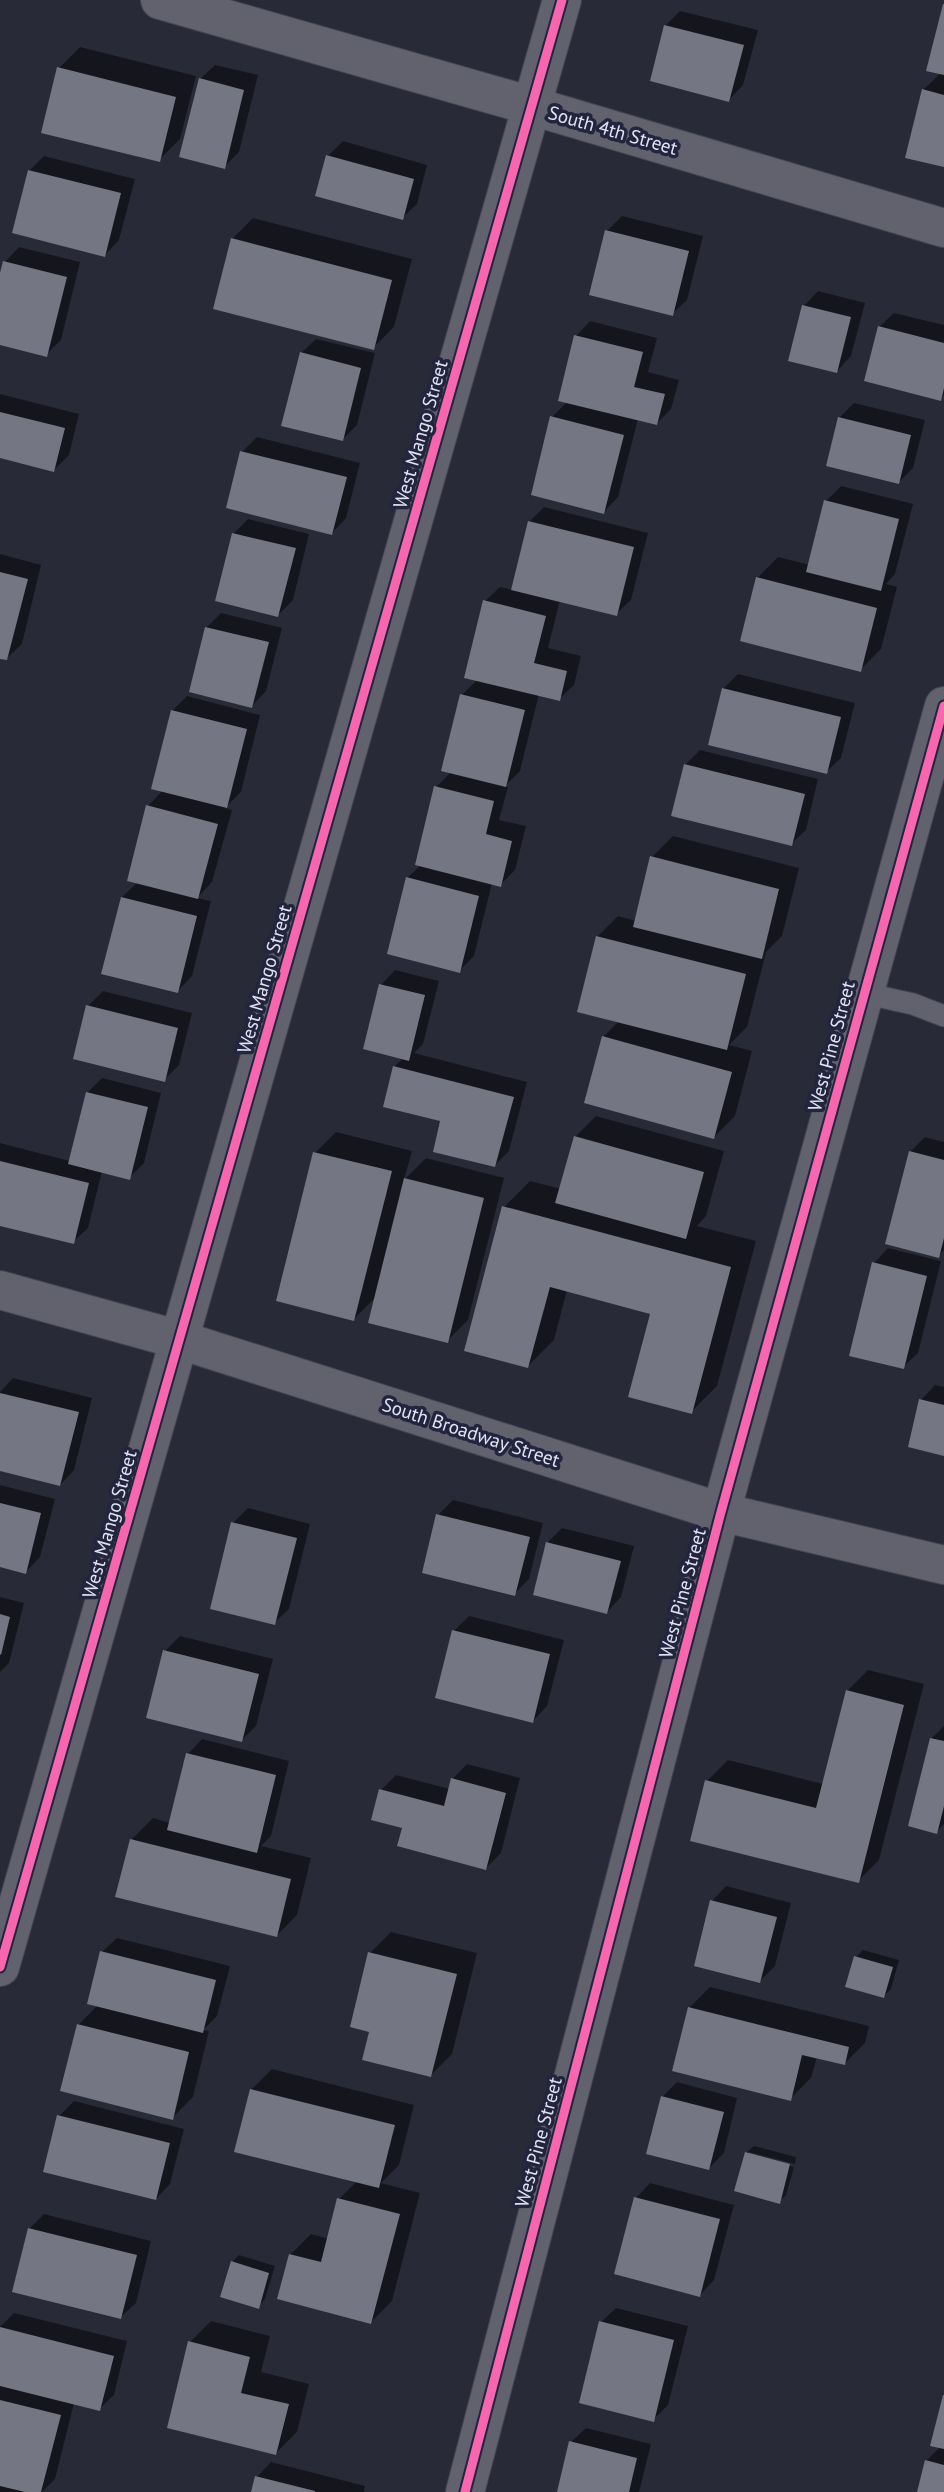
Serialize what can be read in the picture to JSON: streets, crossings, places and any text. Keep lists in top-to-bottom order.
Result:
{
  "streets": {
    "street": [
      "South 4th Street",
      "West Mango Street",
      "West Pine Street",
      "South Broadway Street"
    ]
  },
  "crossings": [
    ["South 4th Street", "West Mango Street"],
    ["West Mango Street", "South Broadway Street"],
    ["West Pine Street", "South Broadway Street"]
  ]
}
